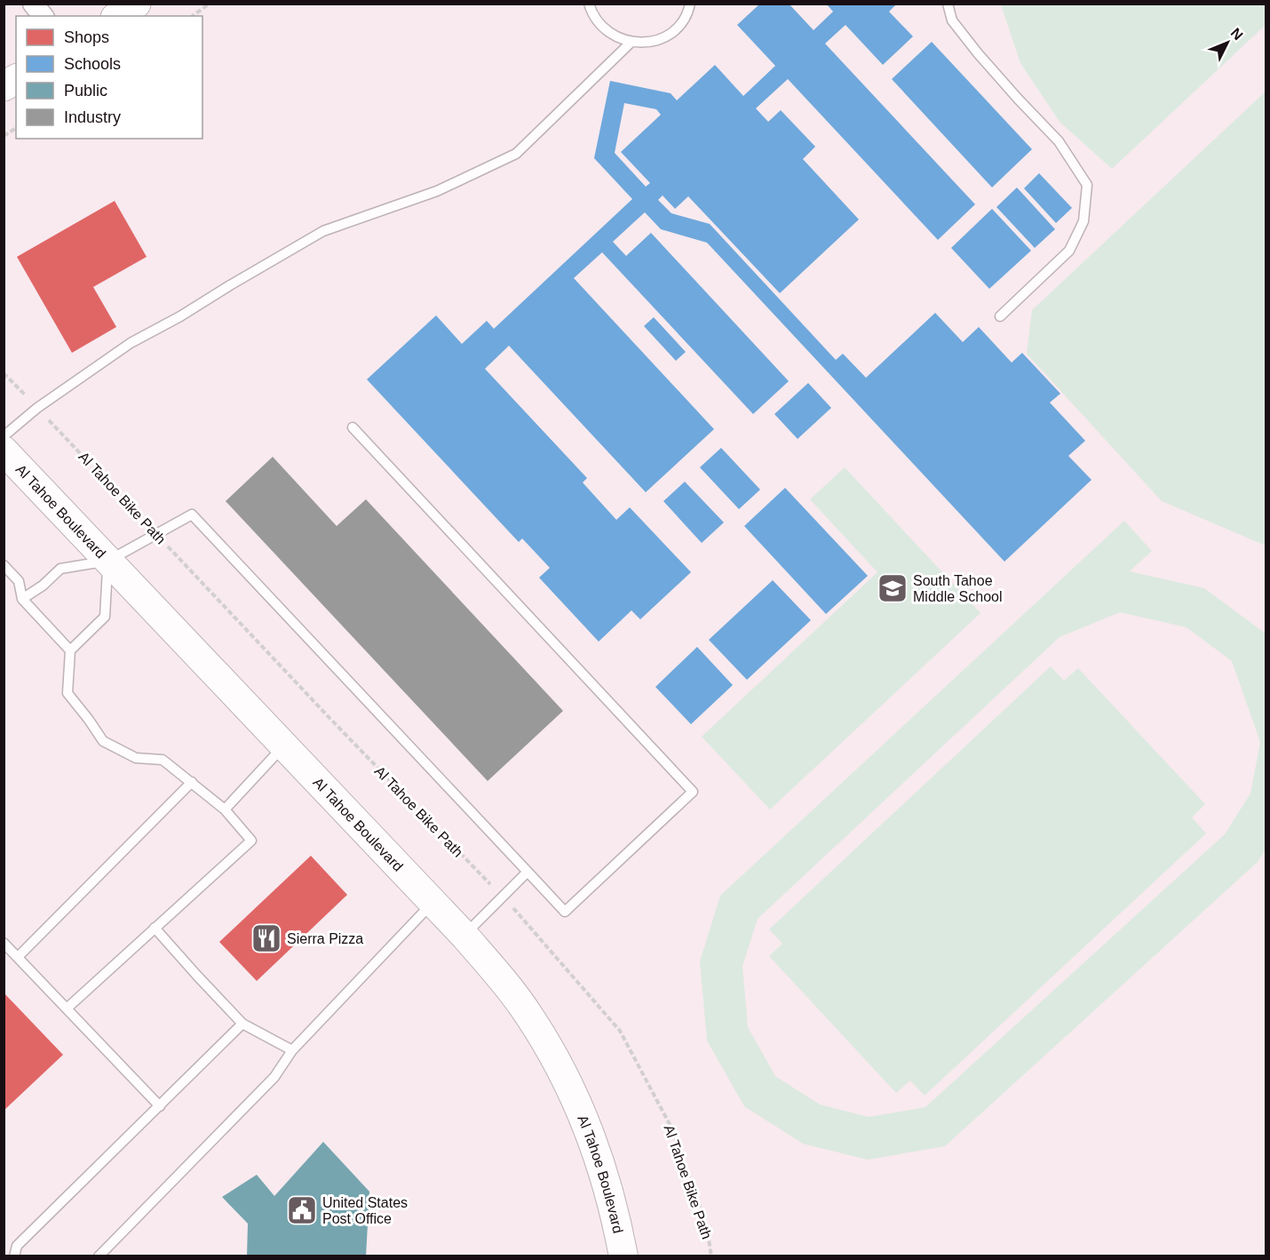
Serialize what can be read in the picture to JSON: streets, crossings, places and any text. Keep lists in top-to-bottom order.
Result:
{
  "streets": {
    "main road": ["Al Tahoe Boulevard"],
    "path": ["Al Tahoe Bike Path"]
  },
  "places": {
    "school or university": ["South Tahoe Middle School"],
    "restaurant": ["Sierra Pizza"],
    "public building": ["United States Post Office"]
  },
  "legend": [
    "Shops",
    "Schools",
    "Public",
    "Industry"
  ],
  "north": "top right"
}
